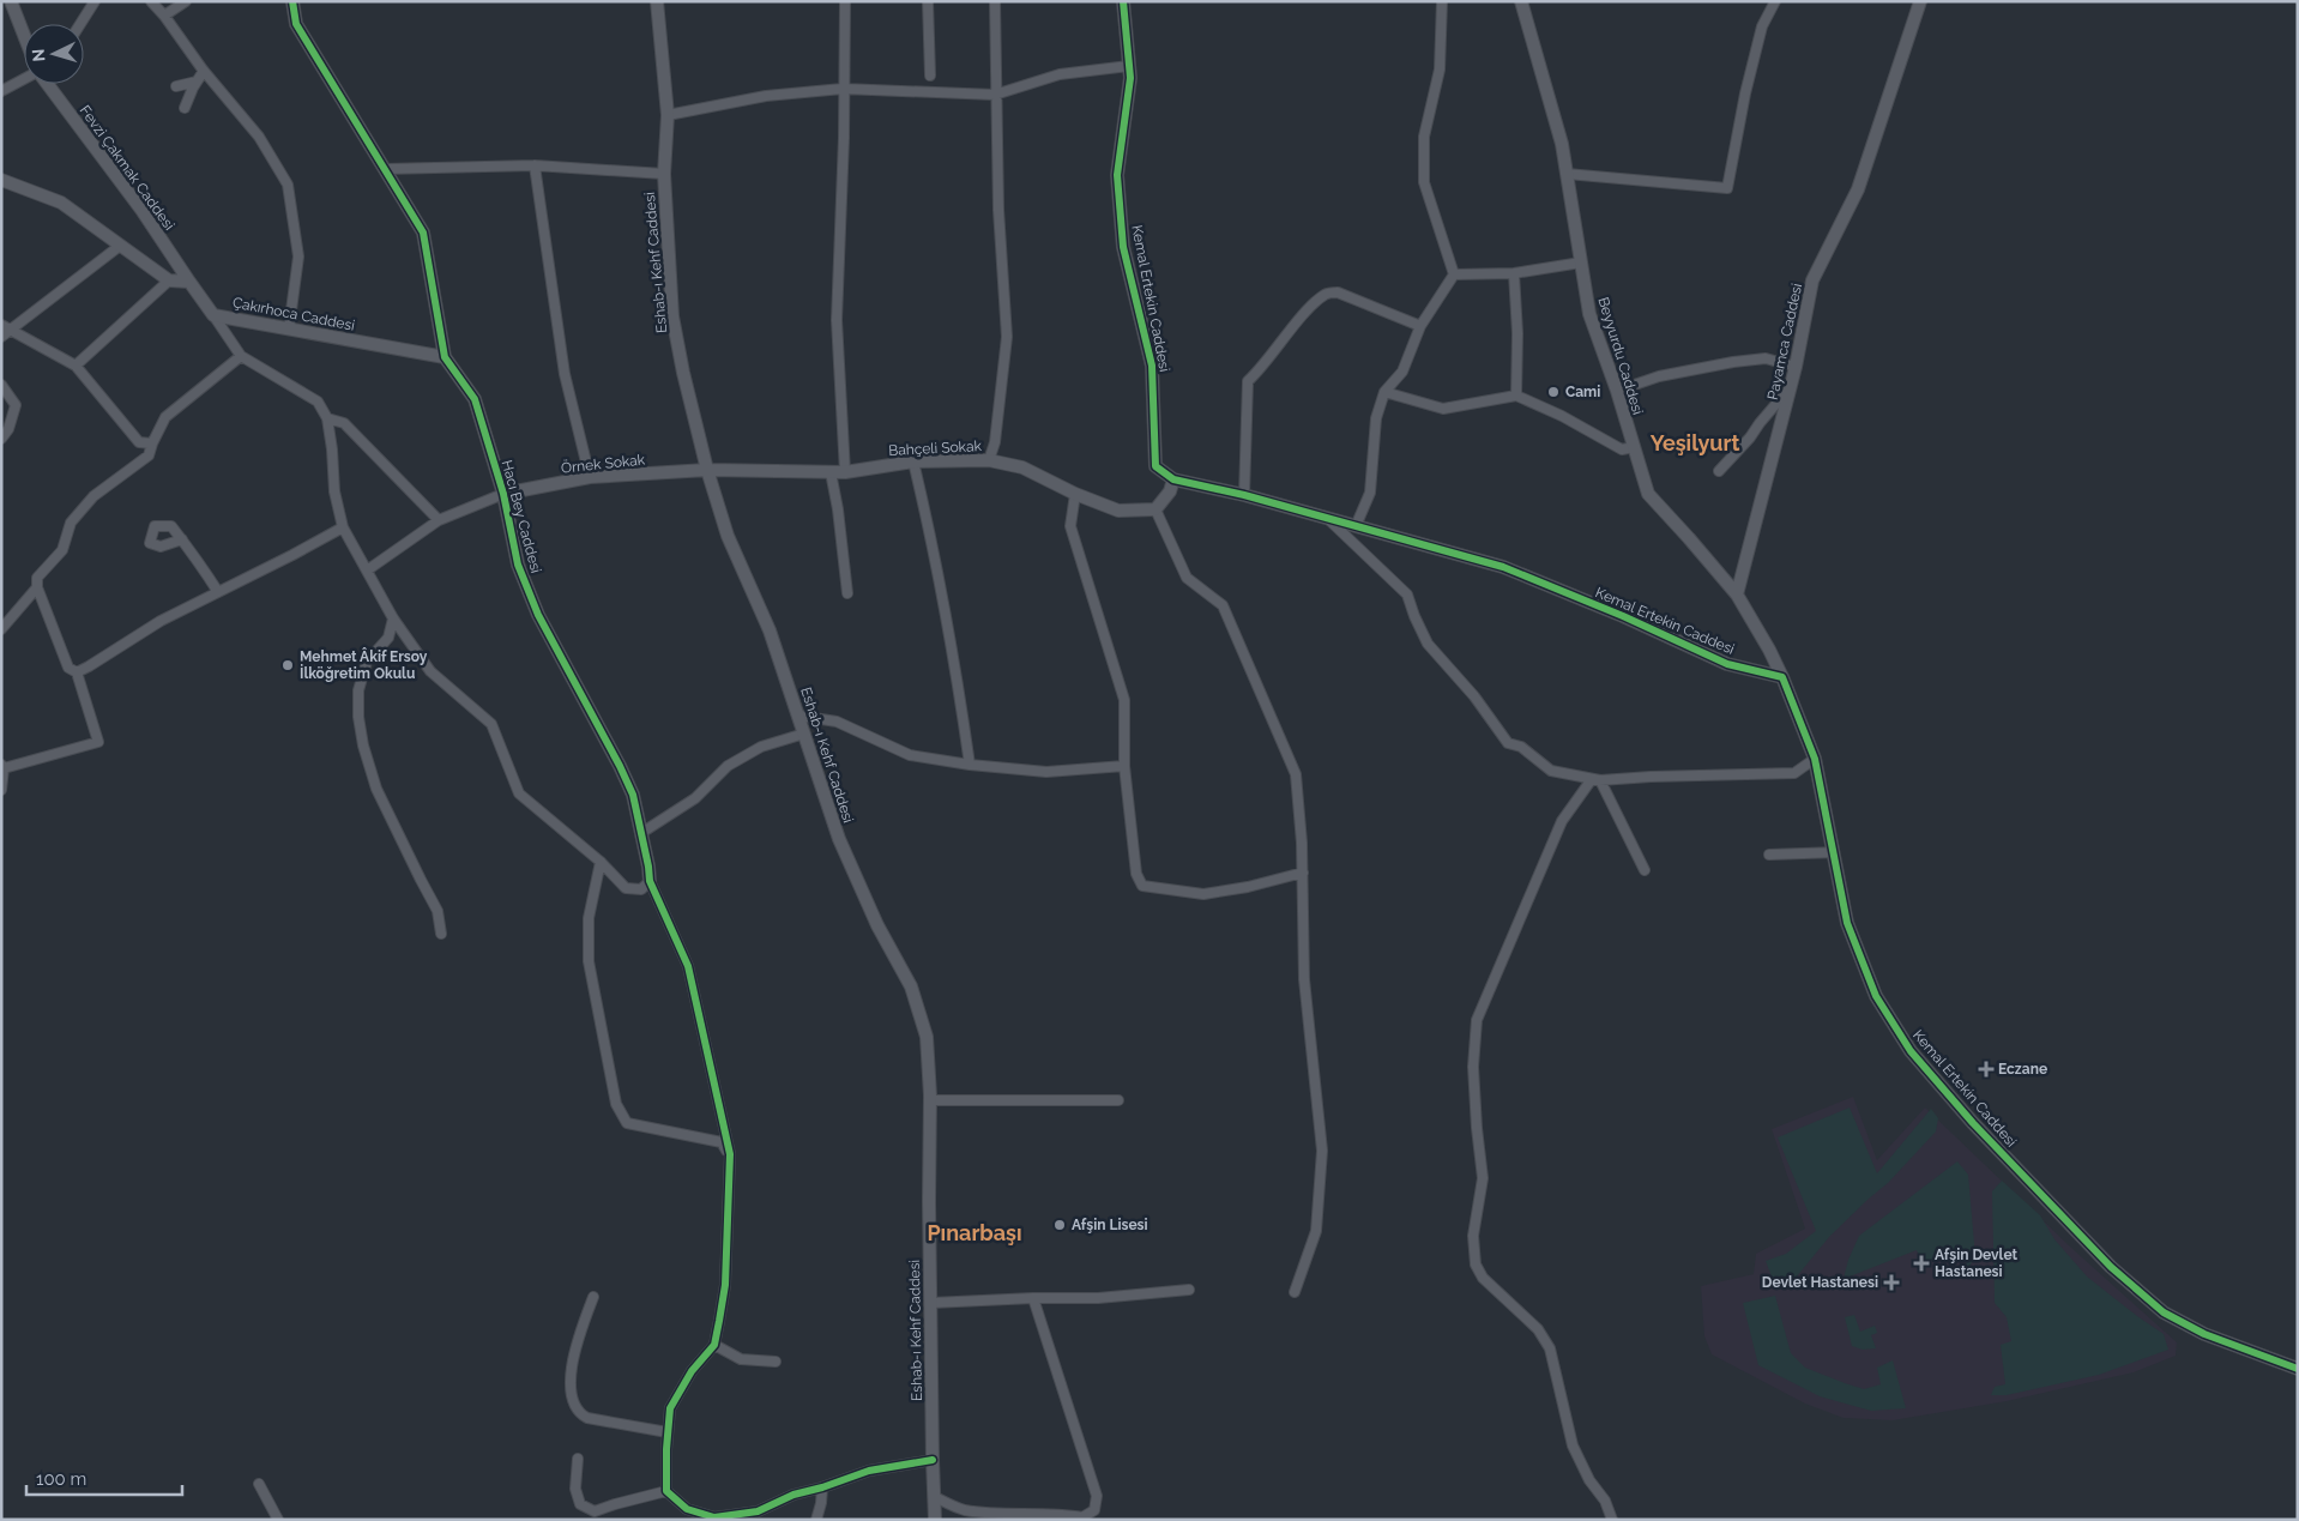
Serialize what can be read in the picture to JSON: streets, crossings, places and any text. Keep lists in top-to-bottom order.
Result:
{
  "streets": {
    "street": [
      "Fevzi Çakmak Caddesi",
      "Eshab-ı Kehf Caddesi",
      "Kemal Ertekin Caddesi",
      "Çakırhoca Caddesi",
      "Payamca Caddesi",
      "Beyyurdu Caddesi",
      "Bahçeli Sokak",
      "Örnek Sokak",
      "Hacı Bey Caddesi"
    ]
  },
  "crossings": [
    ["Fevzi Çakmak Caddesi", "Çakırhoca Caddesi"],
    ["Eshab-ı Kehf Caddesi", "Bahçeli Sokak"],
    ["Eshab-ı Kehf Caddesi", "Örnek Sokak"],
    ["Kemal Ertekin Caddesi", "Beyyurdu Caddesi"],
    ["Çakırhoca Caddesi", "Hacı Bey Caddesi"],
    ["Payamca Caddesi", "Beyyurdu Caddesi"],
    ["Bahçeli Sokak", "Örnek Sokak"],
    ["Örnek Sokak", "Hacı Bey Caddesi"]
  ],
  "districts": ["Yeşilyurt", "Pınarbaşı"],
  "places": {
    "other": ["Cami", "Mehmet Âkif Ersoy İlköğretim Okulu", "Afşin Lisesi"],
    "health": ["Eczane", "Afşin Devlet Hastanesi", "Devlet Hastanesi"]
  },
  "scale_bar": "100 m",
  "north": "left"
}
